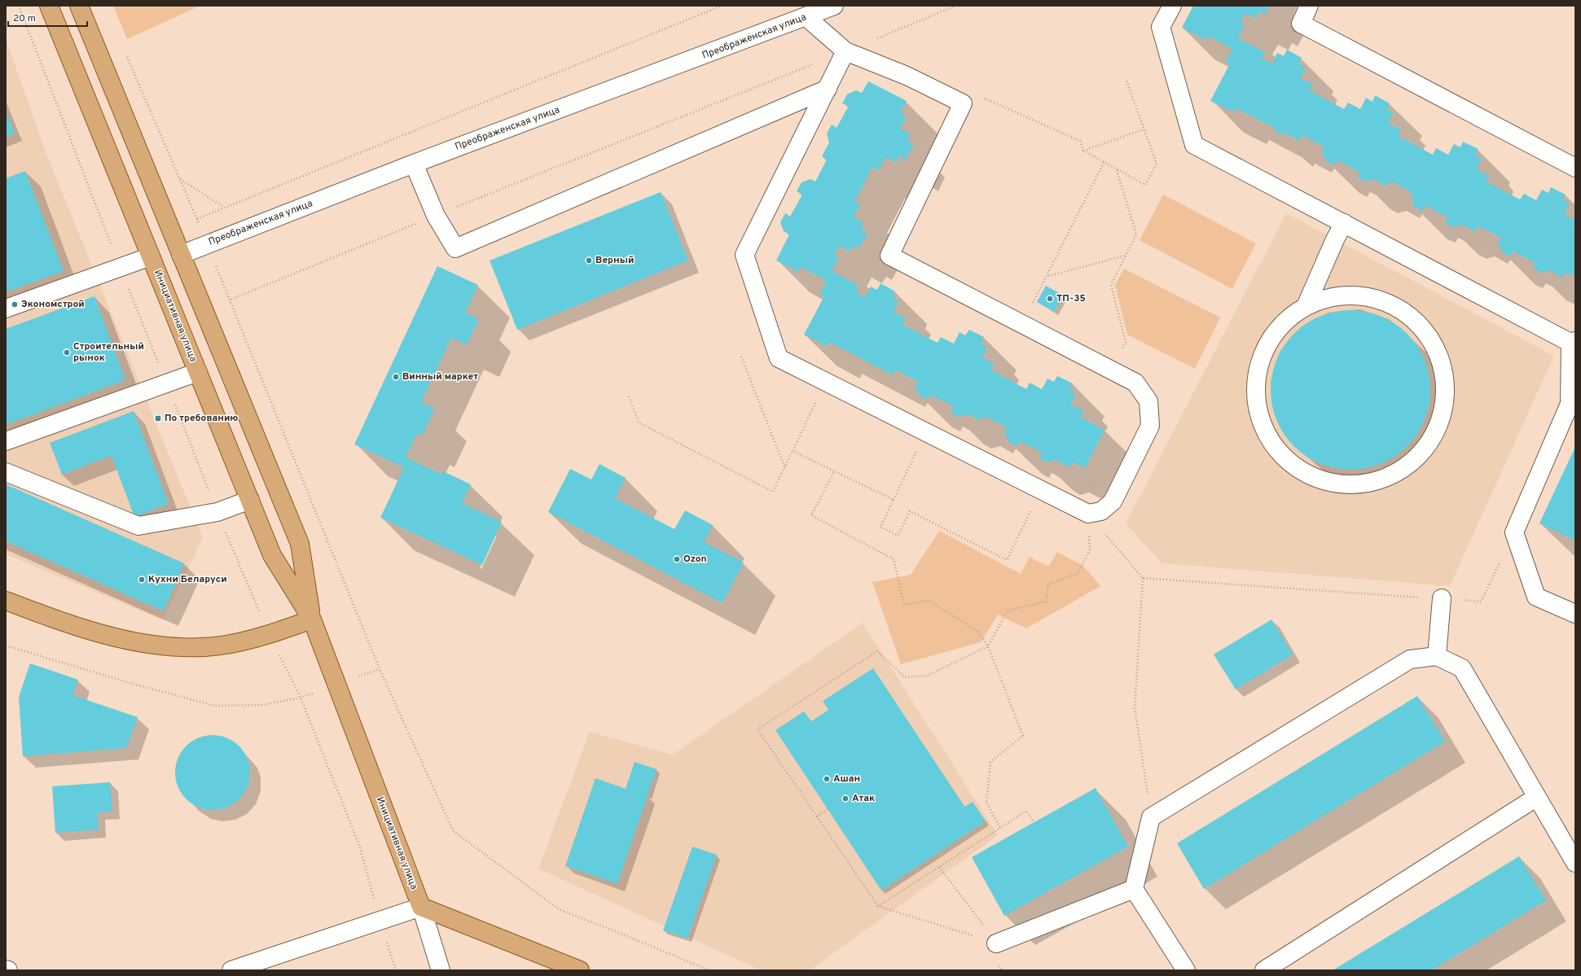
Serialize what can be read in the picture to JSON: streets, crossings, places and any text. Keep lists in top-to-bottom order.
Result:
{
  "streets": {
    "main road": ["Инициативная улица"],
    "street": ["Преображенская улица"]
  },
  "crossings": [
    ["Преображенская улица", "Инициативная улица"]
  ],
  "places": {
    "other": [
      "Верный",
      "ТП-35",
      "Экономстрой",
      "Строительный рынок",
      "Винный маркет",
      "Ozon",
      "Кухни Беларуси",
      "Ашан",
      "Атак"
    ],
    "transit": ["По требованию"]
  },
  "scale_bar": "20 m"
}
